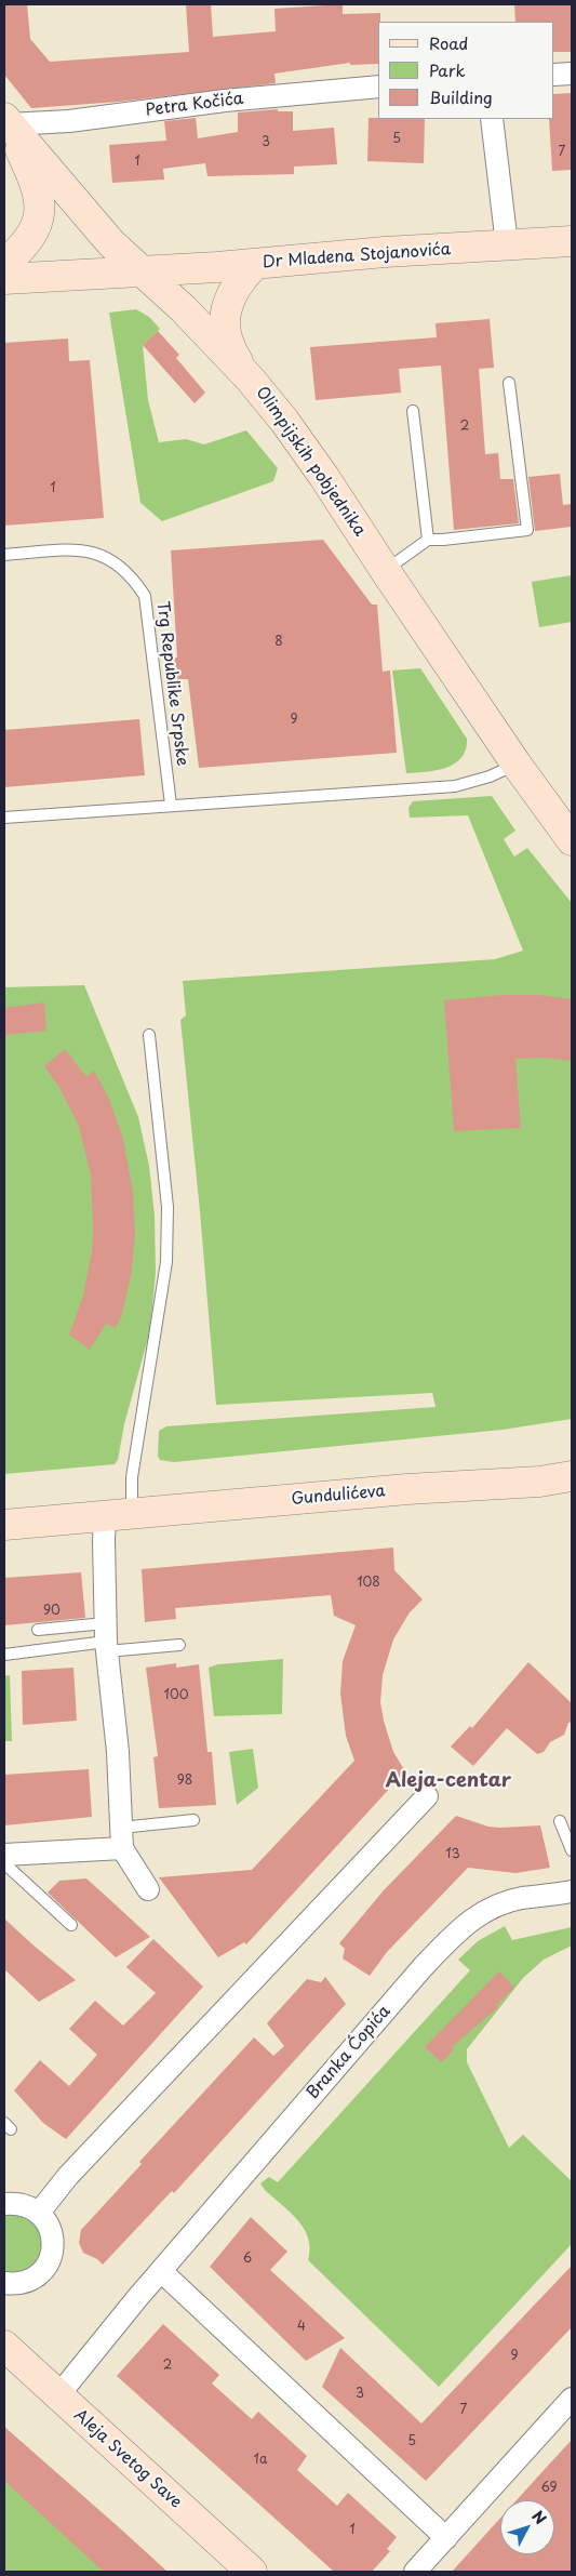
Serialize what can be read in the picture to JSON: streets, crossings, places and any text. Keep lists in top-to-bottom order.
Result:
{
  "streets": {
    "main road": [
      "Dr Mladena Stojanovića",
      "Olimpijskih pobjednika",
      "Gundulićeva",
      "Aleja Svetog Save"
    ],
    "street": ["Petra Kočića", "Branka Ćopića"],
    "lane": ["Trg Republike Srpske"]
  },
  "crossings": [
    ["Petra Kočića", "Olimpijskih pobjednika"],
    ["Dr Mladena Stojanovića", "Olimpijskih pobjednika"],
    ["Branka Ćopića", "Aleja Svetog Save"]
  ],
  "districts": ["Aleja-centar"],
  "house_numbers": [
    "5",
    "3",
    "7",
    "1",
    "2",
    "1",
    "8",
    "9",
    "108",
    "90",
    "100",
    "98",
    "13",
    "6",
    "4",
    "9",
    "2",
    "3",
    "7",
    "5",
    "1a",
    "69",
    "1"
  ],
  "legend": ["Road", "Park", "Building"],
  "north": "top right"
}
